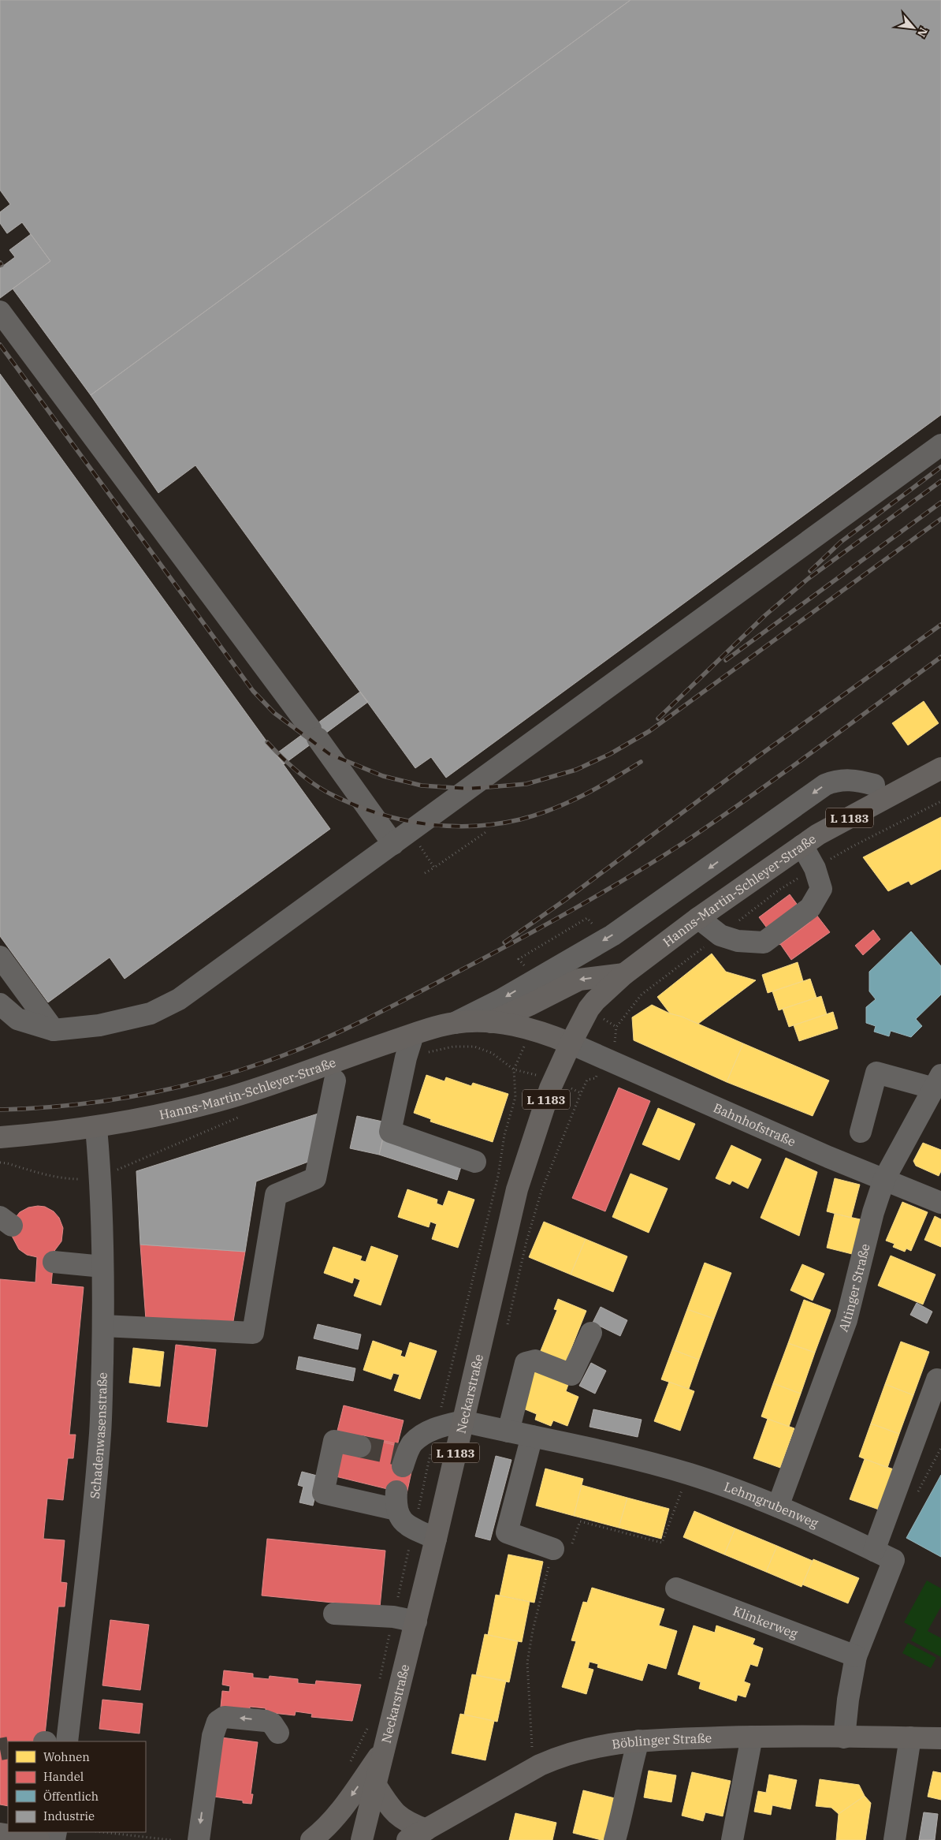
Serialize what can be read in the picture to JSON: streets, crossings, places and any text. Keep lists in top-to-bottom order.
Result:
{
  "streets": {
    "main road": [
      "L 1183",
      "Hanns-Martin-Schleyer-Straße",
      "Neckarstraße",
      "Böblinger Straße"
    ],
    "street": [
      "Bahnhofstraße",
      "Altinger Straße",
      "Schadenwasenstraße",
      "Lehmgrubenweg",
      "Klinkerweg"
    ]
  },
  "crossings": [
    ["Hanns-Martin-Schleyer-Straße", "Bahnhofstraße"],
    ["Hanns-Martin-Schleyer-Straße", "Neckarstraße"],
    ["Hanns-Martin-Schleyer-Straße", "Schadenwasenstraße"],
    ["Bahnhofstraße", "Altinger Straße"],
    ["Bahnhofstraße", "Neckarstraße"],
    ["Altinger Straße", "Lehmgrubenweg"],
    ["Neckarstraße", "Lehmgrubenweg"],
    ["Lehmgrubenweg", "Klinkerweg"],
    ["Lehmgrubenweg", "Böblinger Straße"]
  ],
  "legend": [
    "Wohnen",
    "Handel",
    "Öffentlich",
    "Industrie"
  ],
  "north": "bottom right"
}
